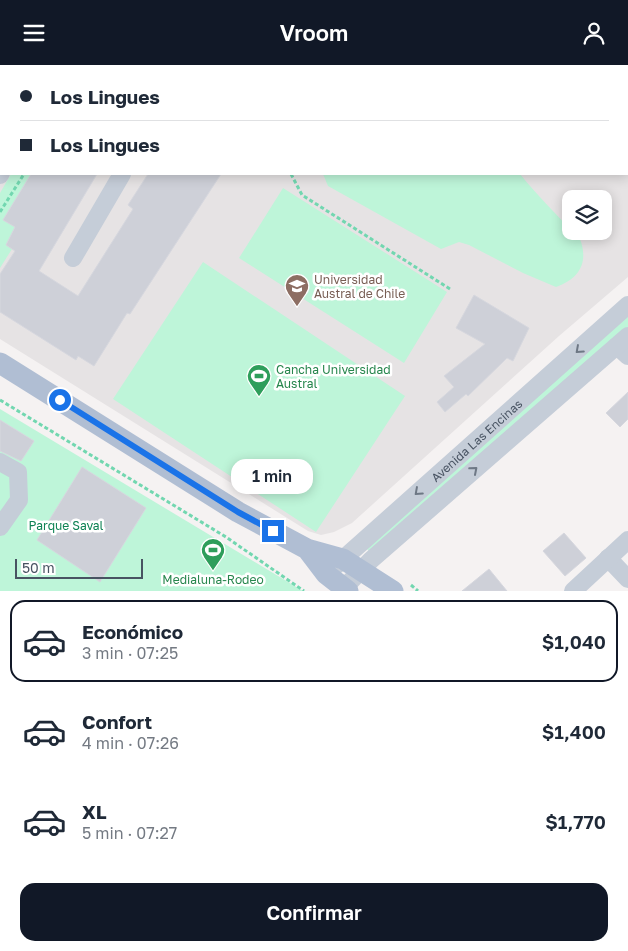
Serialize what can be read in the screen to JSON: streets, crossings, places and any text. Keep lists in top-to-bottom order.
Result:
{
  "streets": {
    "street": ["Avenida Las Encinas"]
  },
  "parks": ["Parque Saval"],
  "places": {
    "school or university": ["Universidad Austral de Chile"],
    "sports": ["Cancha Universidad Austral", "Medialuna-Rodeo"]
  },
  "scale_bar": "50 m",
  "page": {
    "header": "Vroom",
    "banner": ["Los Lingues", "Los Lingues"],
    "bubble": "1 min",
    "scale": "50 m",
    "list": [
      {
        "name": "Económico",
        "note": "3 min · 07:25",
        "value": "$1,040"
      },
      {
        "name": "Confort",
        "note": "4 min · 07:26",
        "value": "$1,400"
      },
      {
        "name": "XL",
        "note": "5 min · 07:27",
        "value": "$1,770"
      }
    ],
    "buttons": "Confirmar"
  }
}
